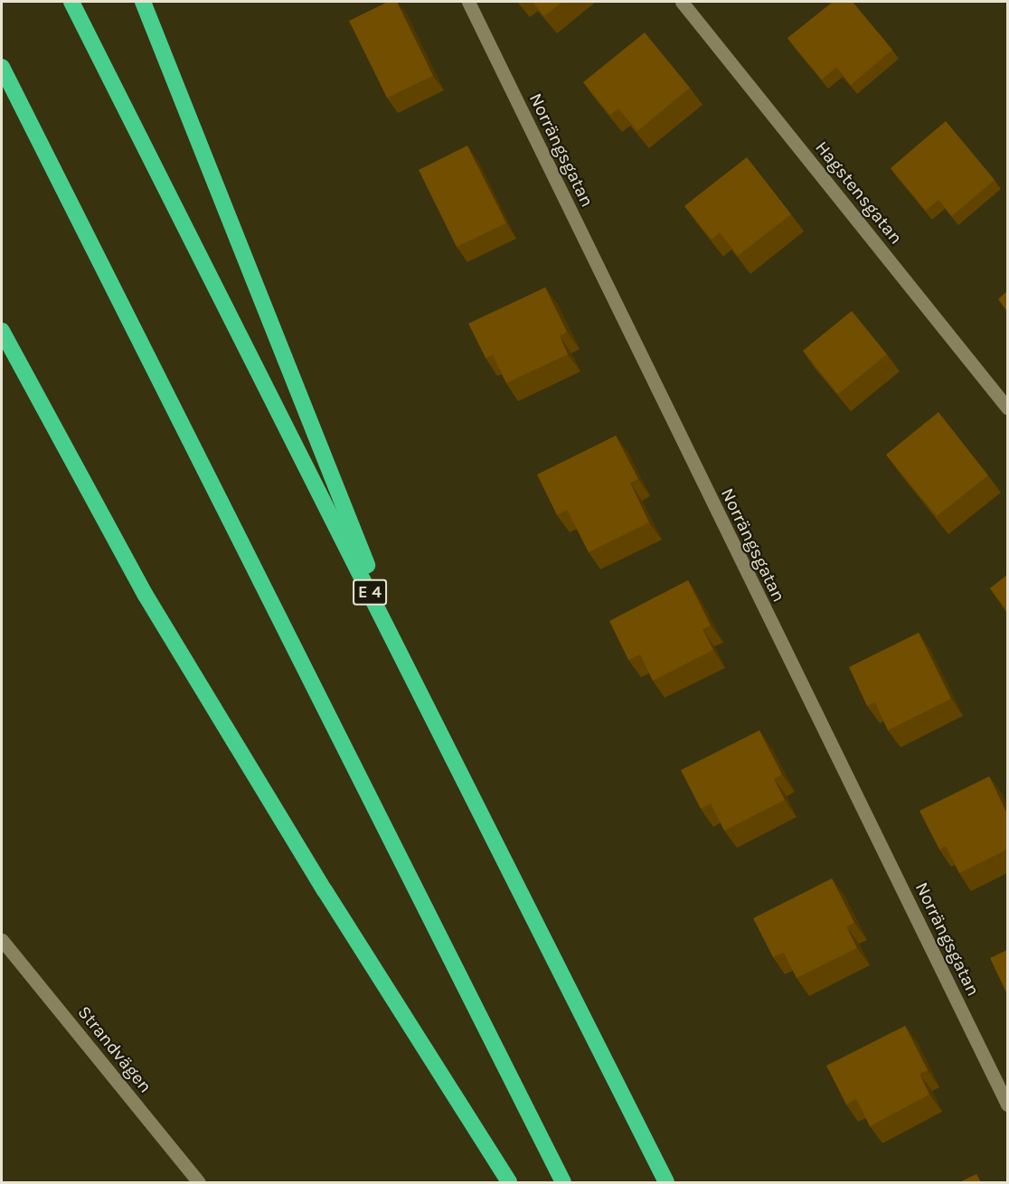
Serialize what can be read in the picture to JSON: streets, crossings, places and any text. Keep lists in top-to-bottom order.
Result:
{
  "streets": {
    "highway": ["E 4"],
    "street": ["Norrängsgatan", "Hagstensgatan", "Strandvägen"]
  }
}
